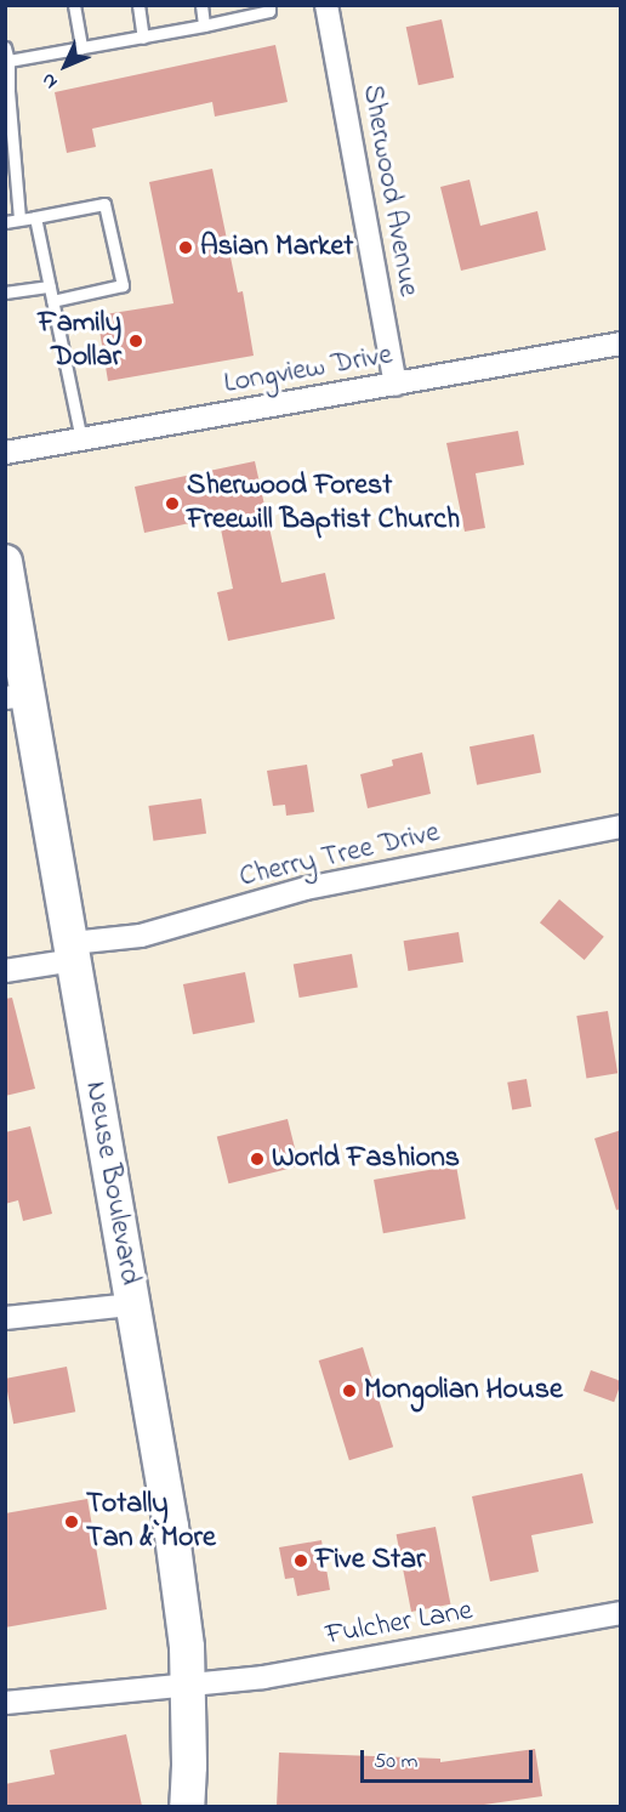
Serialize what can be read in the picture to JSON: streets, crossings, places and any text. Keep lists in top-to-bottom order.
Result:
{
  "streets": {
    "main road": ["Neuse Boulevard"],
    "street": [
      "Sherwood Avenue",
      "Longview Drive",
      "Cherry Tree Drive",
      "Fulcher Lane"
    ]
  },
  "crossings": [
    ["Sherwood Avenue", "Longview Drive"],
    ["Cherry Tree Drive", "Neuse Boulevard"],
    ["Neuse Boulevard", "Fulcher Lane"]
  ],
  "places": [
    "Asian Market",
    "Family Dollar",
    "Sherwood Forest Freewill Baptist Church",
    "World Fashions",
    "Mongolian House",
    "Totally Tan & More",
    "Five Star"
  ],
  "scale_bar": "50 m",
  "north": "bottom left"
}
